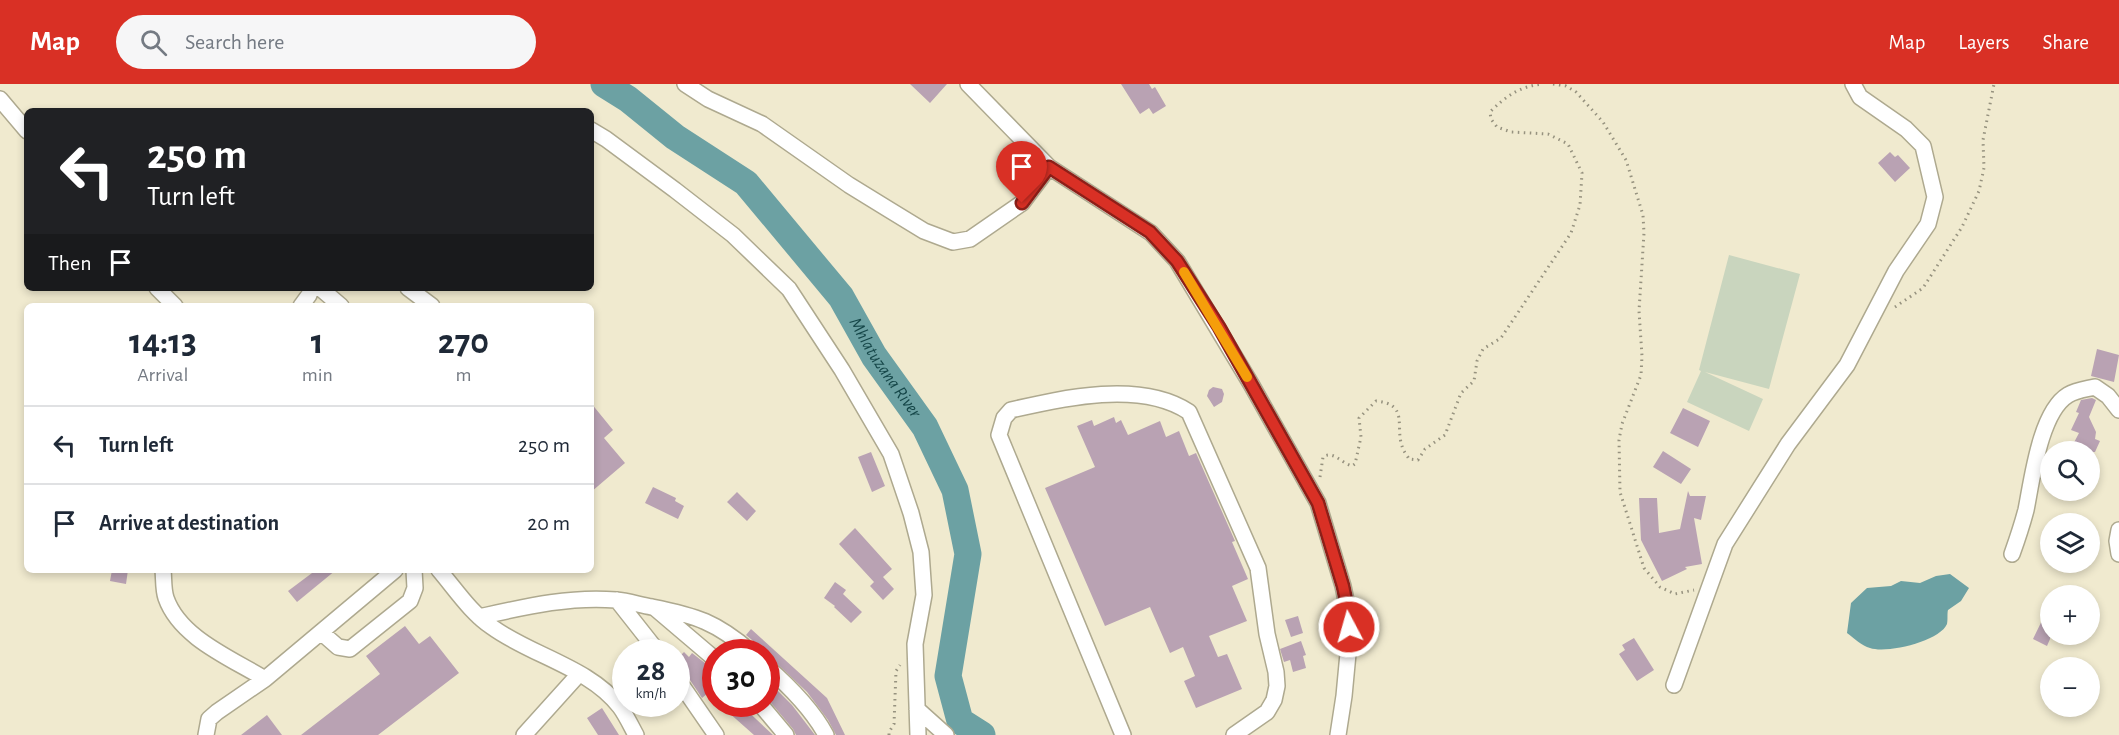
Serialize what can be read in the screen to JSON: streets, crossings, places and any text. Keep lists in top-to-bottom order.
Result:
{
  "water": ["Mhlatuzana River"],
  "page": {
    "header": "Map",
    "search": "Search here",
    "nav": ["Map", "Layers", "Share"],
    "turn": ["250 m", "Turn left"],
    "then": "Then",
    "eta": [
      "14:13",
      "Arrival",
      "1",
      "min",
      "270",
      "m"
    ],
    "list": [
      {
        "name": "Turn left",
        "value": "250 m"
      },
      {
        "name": "Arrive at destination",
        "value": "20 m"
      }
    ],
    "map_buttons": ["+", "−"],
    "speed": "28 km/h",
    "limit": "30"
  }
}
